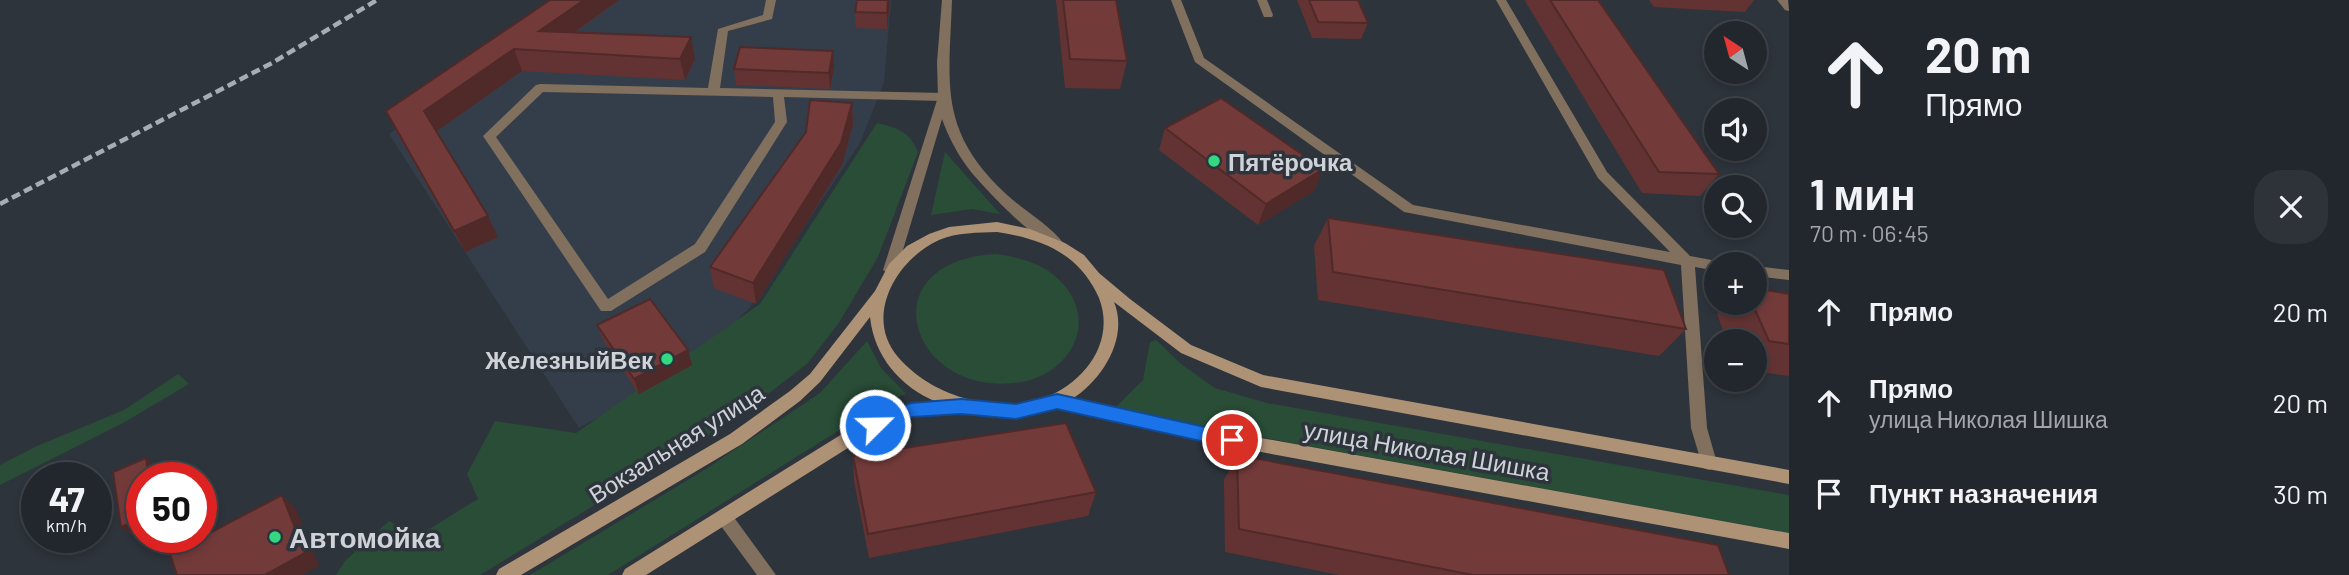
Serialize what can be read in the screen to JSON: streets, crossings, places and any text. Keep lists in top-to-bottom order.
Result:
{
  "streets": {
    "main road": ["Вокзальная улица", "улица Николая Шишка"]
  },
  "crossings": [
    ["Вокзальная улица", "улица Николая Шишка"]
  ],
  "places": ["Пятёрочка", "ЖелезныйВек", "Автомойка"],
  "north": "top left",
  "page": {
    "turn": ["20 m", "Прямо"],
    "map_buttons": ["+", "−"],
    "heading": ["1 мин", "70 m · 06:45"],
    "list": [
      {
        "name": "Прямо",
        "value": "20 m"
      },
      {
        "name": "Прямо",
        "note": "улица Николая Шишка",
        "value": "20 m"
      },
      {
        "name": "Пункт назначения",
        "value": "30 m"
      }
    ],
    "speed": "47 km/h",
    "limit": "50"
  }
}
